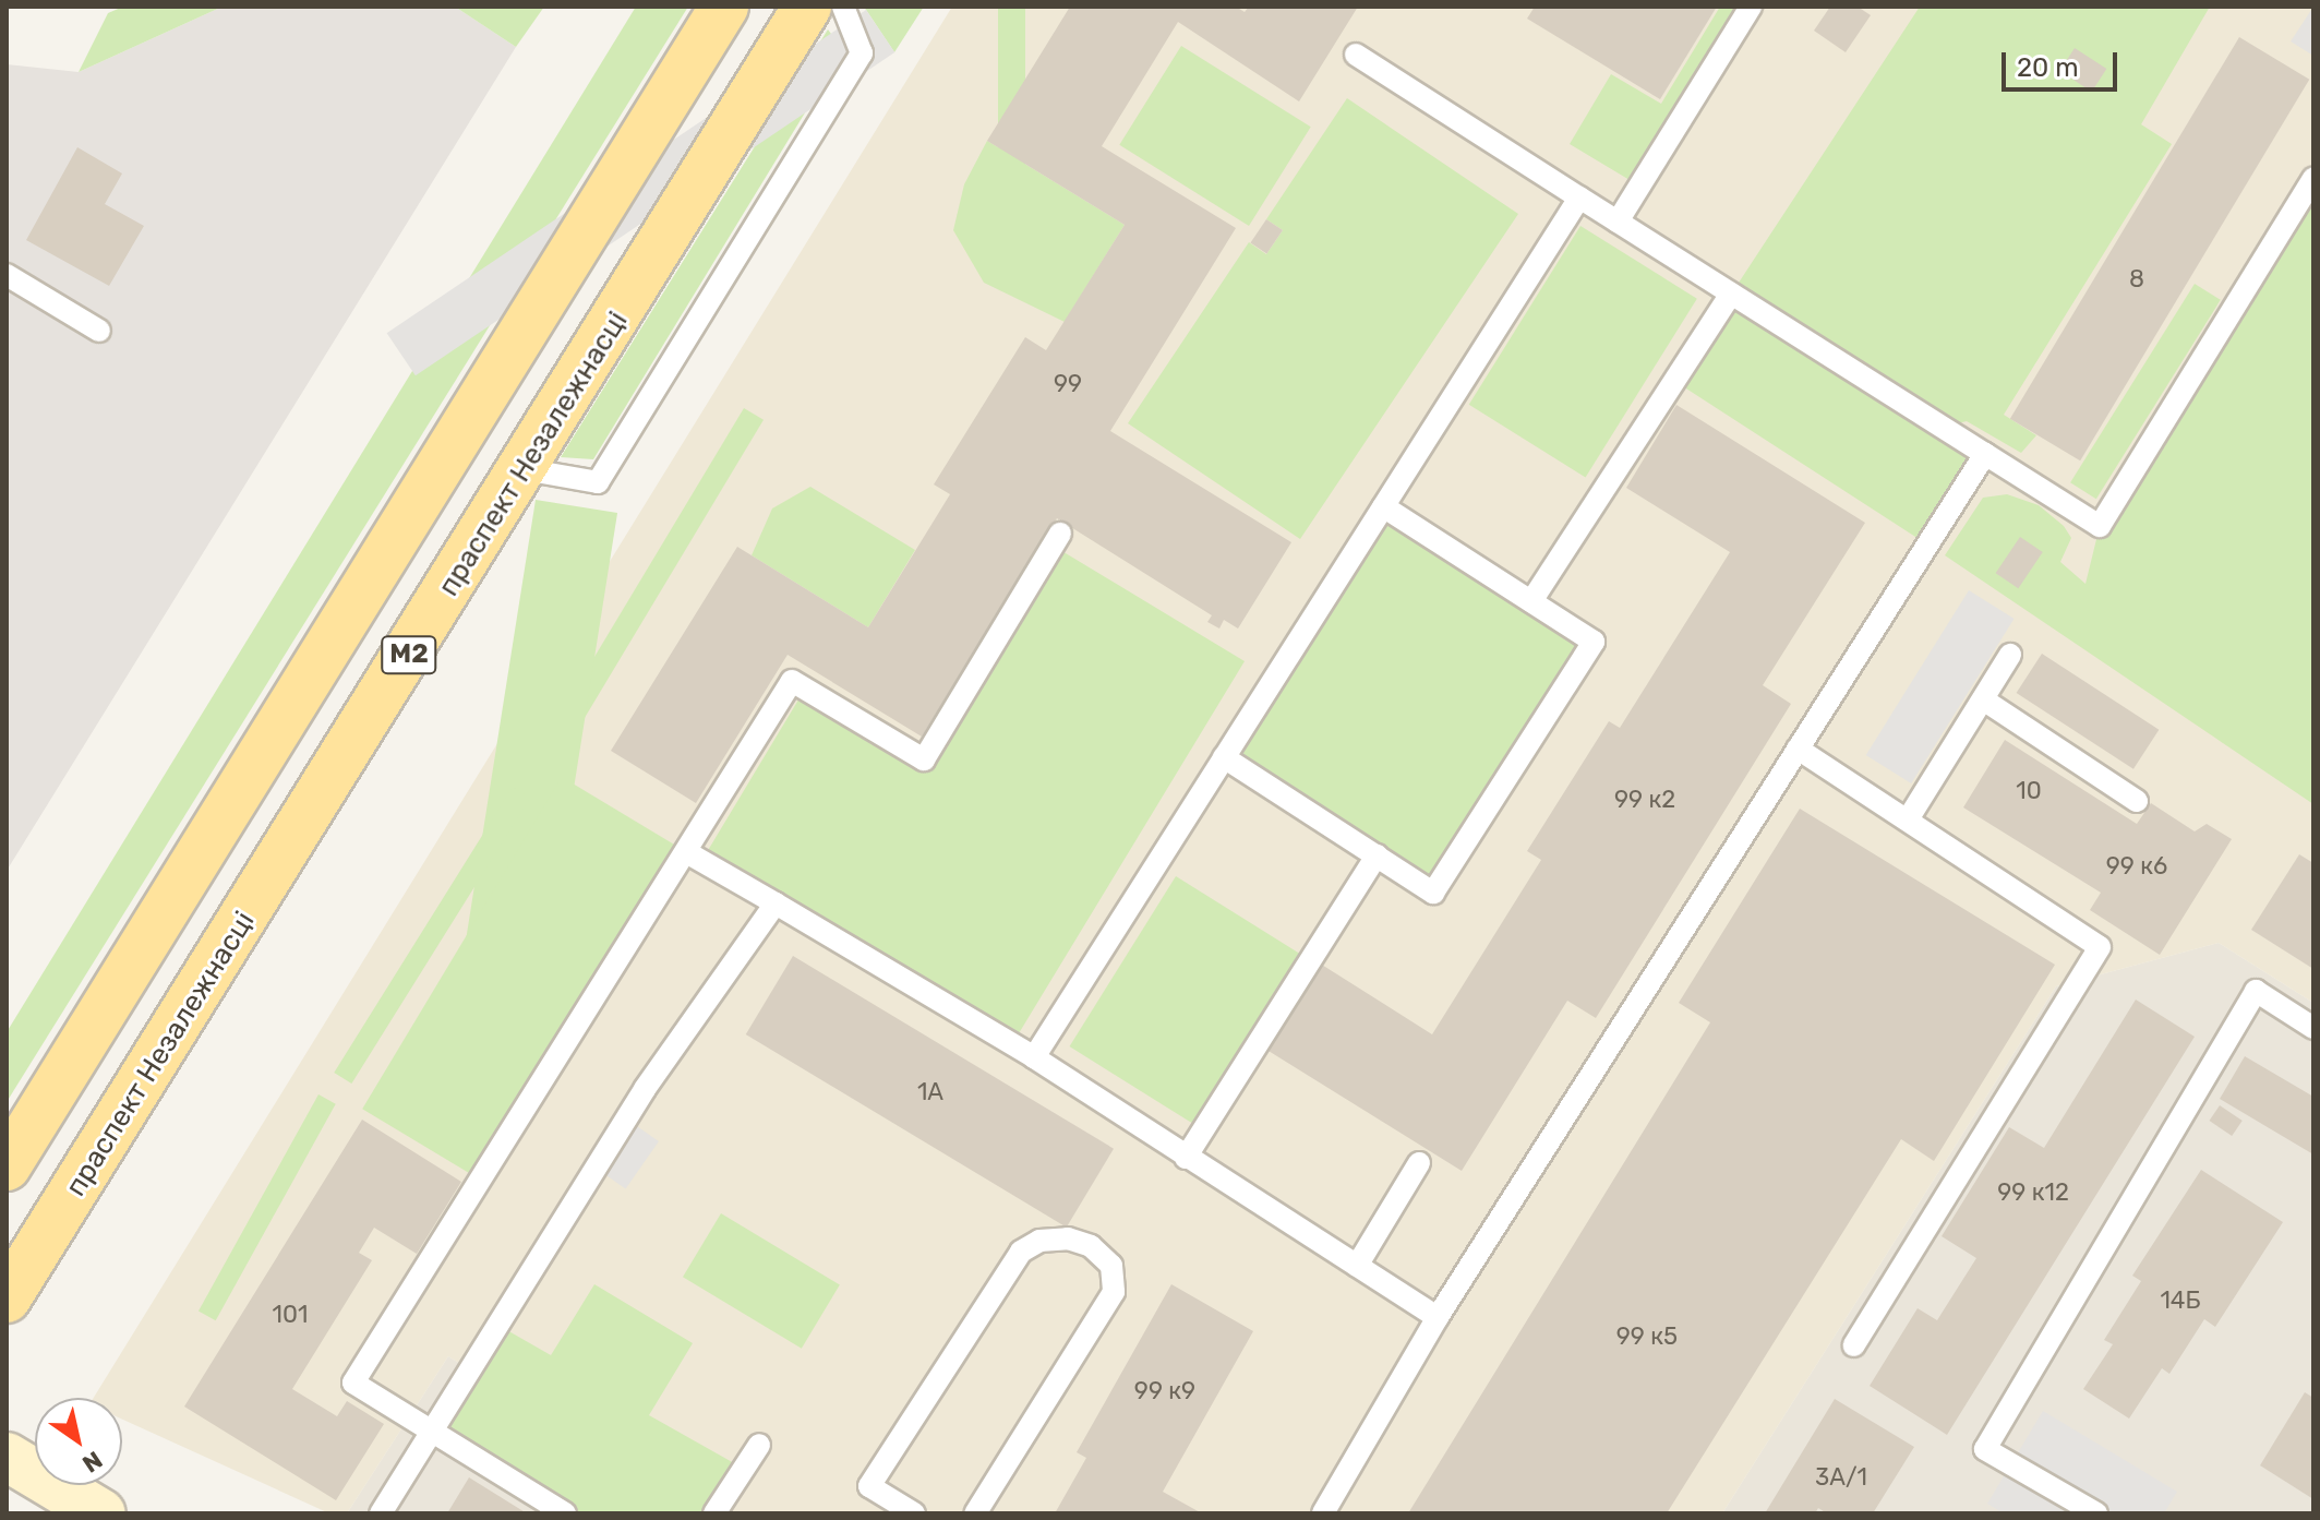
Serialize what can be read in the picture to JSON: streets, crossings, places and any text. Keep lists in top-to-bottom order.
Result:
{
  "streets": {
    "main road": ["праспект Незалежнасці", "М2"]
  },
  "house_numbers": [
    "8",
    "99",
    "10",
    "99 к2",
    "99 к6",
    "1А",
    "99 к12",
    "14Б",
    "101",
    "99 к5",
    "99 к9",
    "3А/1"
  ],
  "scale_bar": "20 m",
  "north": "bottom right"
}
